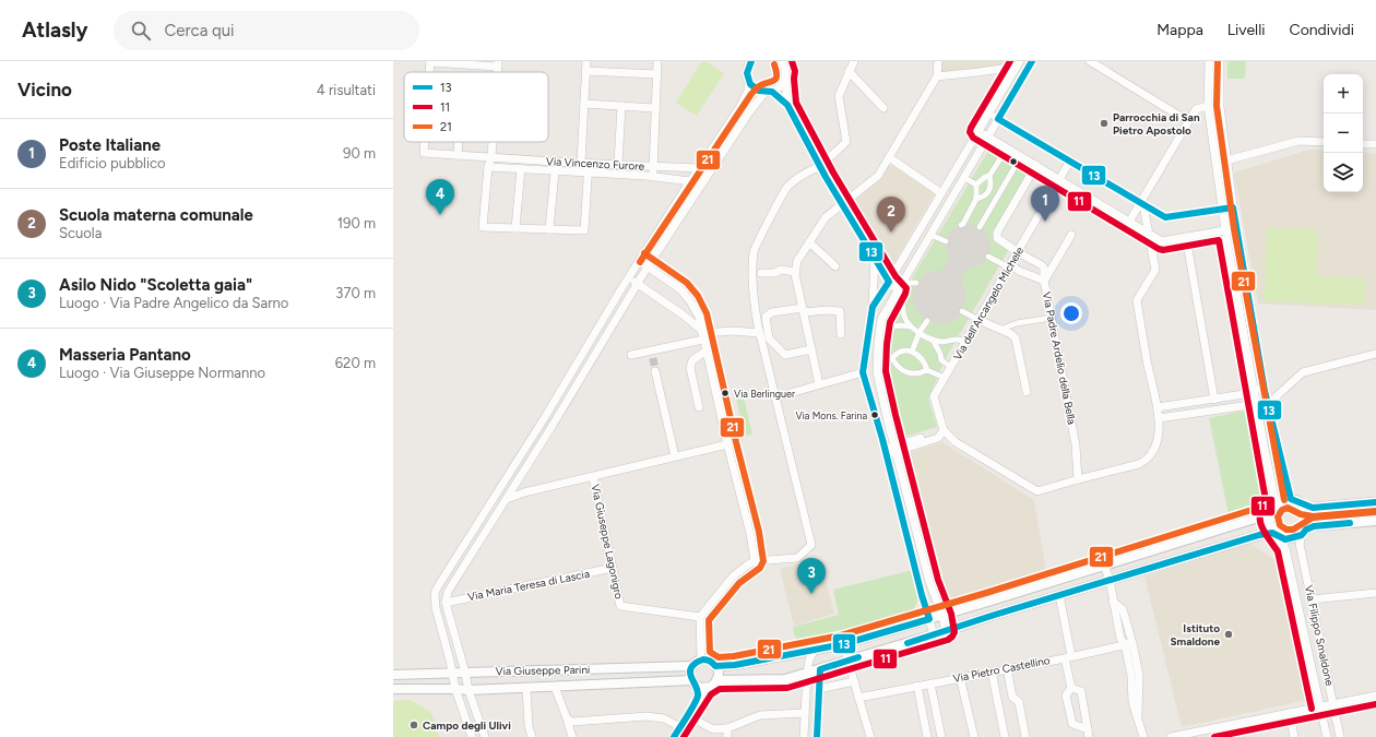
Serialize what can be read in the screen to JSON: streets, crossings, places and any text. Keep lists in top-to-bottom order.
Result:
{
  "streets": {
    "street": [
      "Via Vincenzo Furore",
      "Via dell'Arcangelo Michele",
      "Via Padre Ardelio della Bella",
      "Via Giuseppe Lagonigro",
      "Via Maria Teresa di Lascia",
      "Via Filippo Smaldone",
      "Via Pietro Castellino",
      "Via Giuseppe Parini"
    ]
  },
  "crossings": [
    ["Via dell'Arcangelo Michele", "Via Padre Ardelio della Bella"],
    ["Via Giuseppe Lagonigro", "Via Maria Teresa di Lascia"]
  ],
  "places": [
    "Parrocchia di San Pietro Apostolo",
    "Via Berlinguer",
    "Via Mons. Farina",
    "Istituto Smaldone",
    "Campo degli Ulivi"
  ],
  "lines": ["transit line 13", "transit line 11", "transit line 21"],
  "legend": ["13", "11", "21"],
  "page": {
    "header": "Atlasly",
    "search": "Cerca qui",
    "nav": ["Mappa", "Livelli", "Condividi"],
    "heading": ["Vicino", "4 risultati"],
    "map_buttons": ["+", "−"],
    "list": [
      {
        "mark": "1",
        "name": "Poste Italiane",
        "note": "Edificio pubblico",
        "value": "90 m"
      },
      {
        "mark": "2",
        "name": "Scuola materna comunale",
        "note": "Scuola",
        "value": "190 m"
      },
      {
        "mark": "3",
        "name": "Asilo Nido \"Scoletta gaia\"",
        "note": "Luogo · Via Padre Angelico da Sarno",
        "value": "370 m"
      },
      {
        "mark": "4",
        "name": "Masseria Pantano",
        "note": "Luogo · Via Giuseppe Normanno",
        "value": "620 m"
      }
    ],
    "pins": [
      "4",
      "1",
      "2",
      "3"
    ]
  }
}
